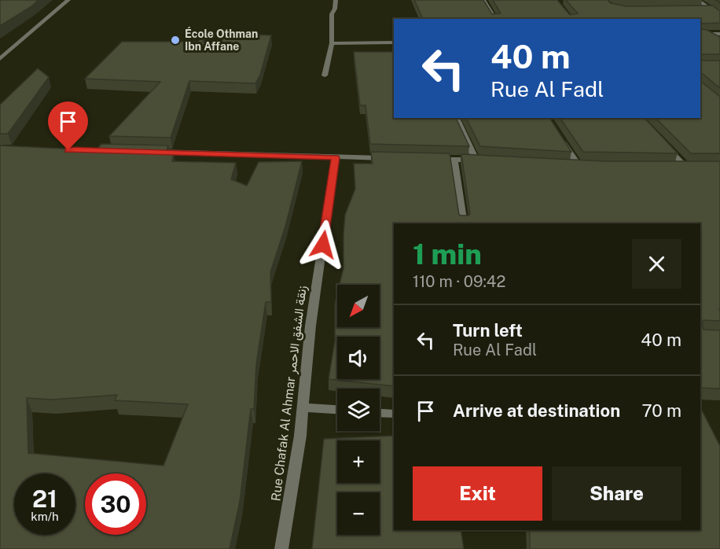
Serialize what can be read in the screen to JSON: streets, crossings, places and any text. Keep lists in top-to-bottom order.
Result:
{
  "streets": {
    "street": ["Rue Chafak Al Ahmar زنقة الشفق الاحمر"]
  },
  "places": ["École Othman Ibn Affane"],
  "north": "bottom left",
  "page": {
    "turn": ["40 m", "Rue Al Fadl"],
    "heading": ["1 min", "110 m · 09:42"],
    "map_buttons": ["+", "−"],
    "list": [
      {
        "name": "Turn left",
        "note": "Rue Al Fadl",
        "value": "40 m"
      },
      {
        "name": "Arrive at destination",
        "value": "70 m"
      }
    ],
    "buttons": ["Exit", "Share"],
    "speed": "21 km/h",
    "limit": "30"
  }
}
